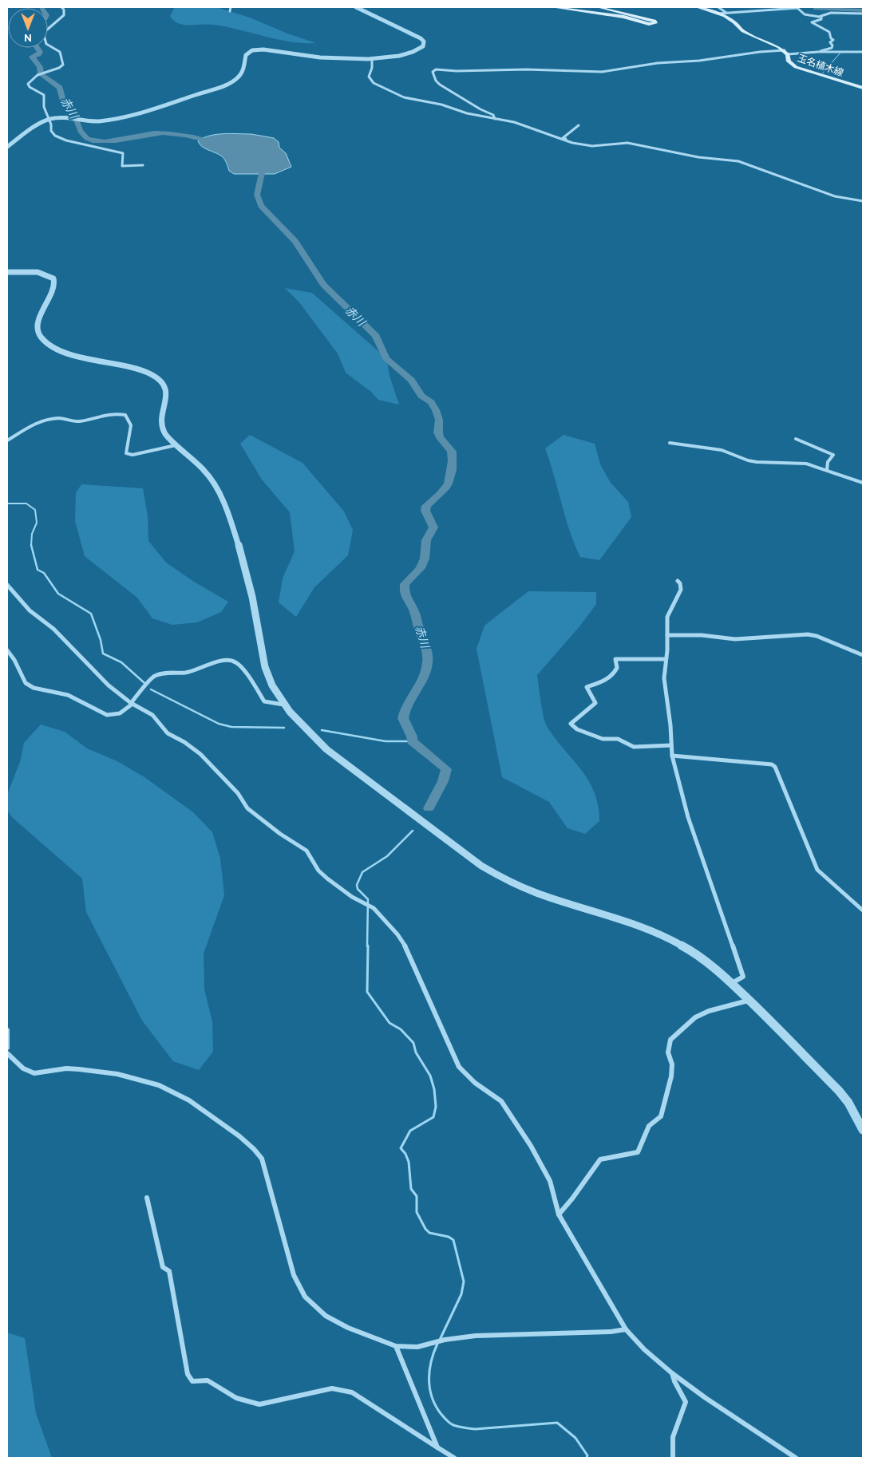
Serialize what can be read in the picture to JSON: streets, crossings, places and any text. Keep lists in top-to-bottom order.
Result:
{
  "streets": {
    "main road": ["玉名植木線"]
  },
  "water": ["赤川"],
  "north": "bottom"
}
